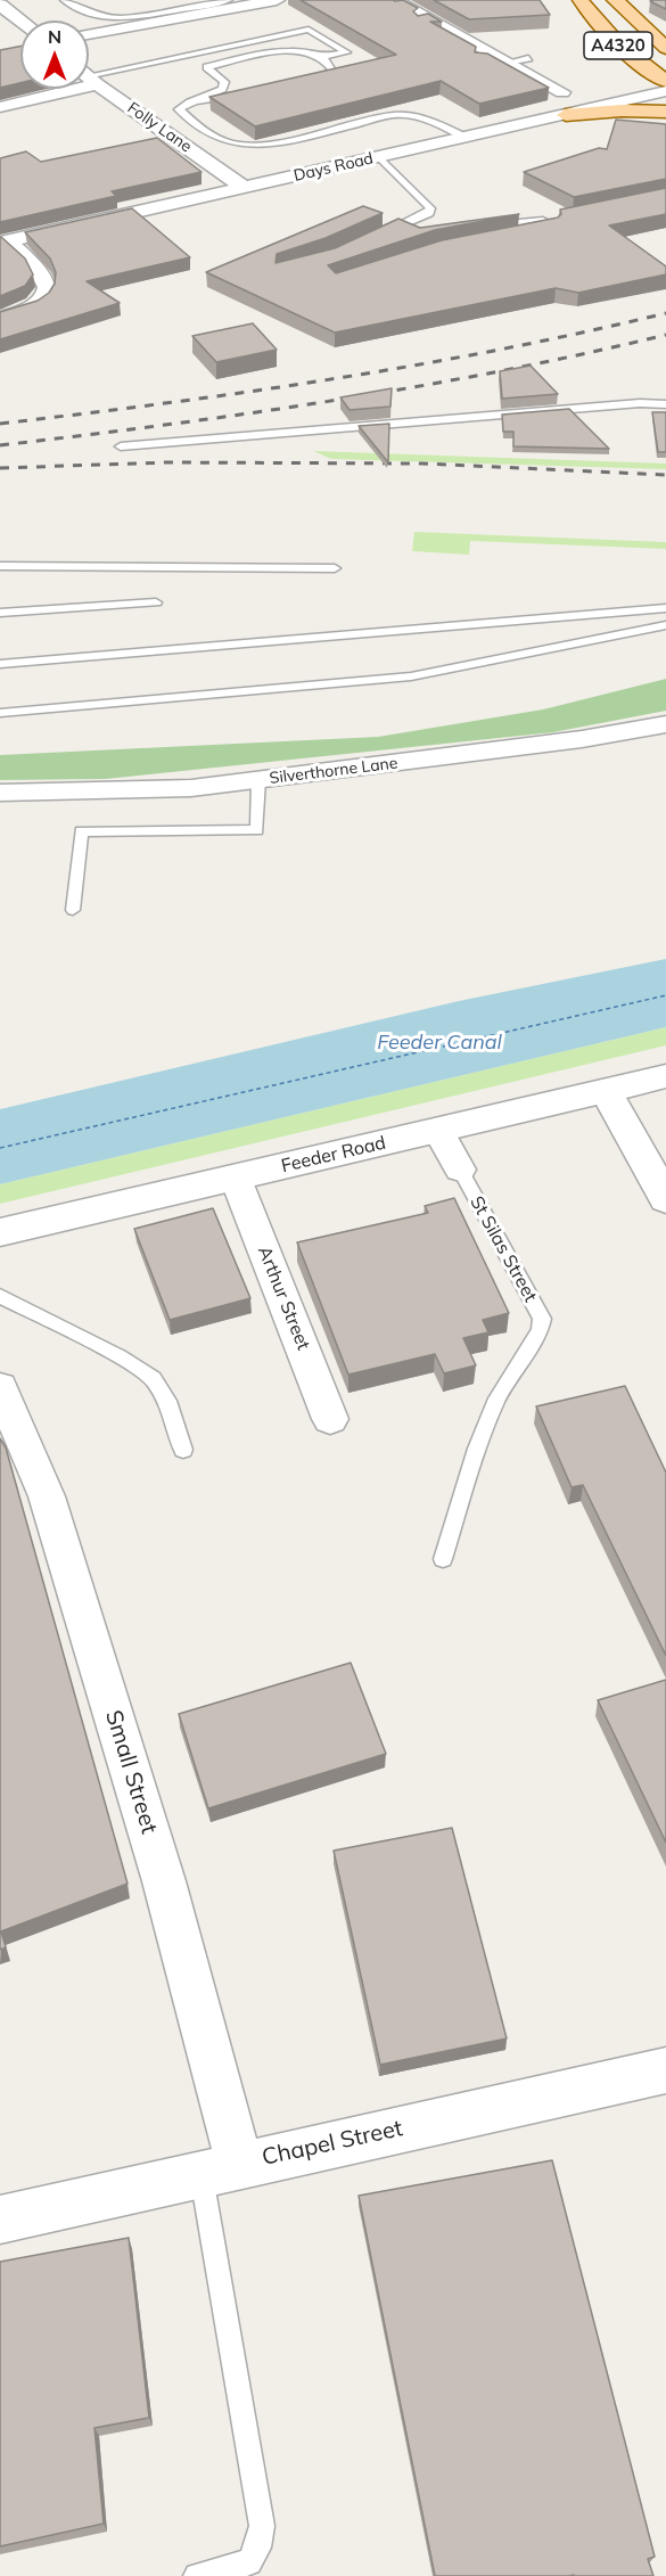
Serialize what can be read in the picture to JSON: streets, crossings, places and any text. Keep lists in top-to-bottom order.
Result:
{
  "streets": {
    "main road": ["A4320"],
    "street": [
      "Folly Lane",
      "Days Road",
      "Silverthorne Lane",
      "Feeder Road",
      "St Silas Street",
      "Arthur Street",
      "Small Street",
      "Chapel Street"
    ]
  },
  "crossings": [
    ["Folly Lane", "Days Road"],
    ["Feeder Road", "St Silas Street"],
    ["Feeder Road", "Arthur Street"],
    ["Small Street", "Chapel Street"]
  ],
  "water": ["Feeder Canal"],
  "north": "top"
}
